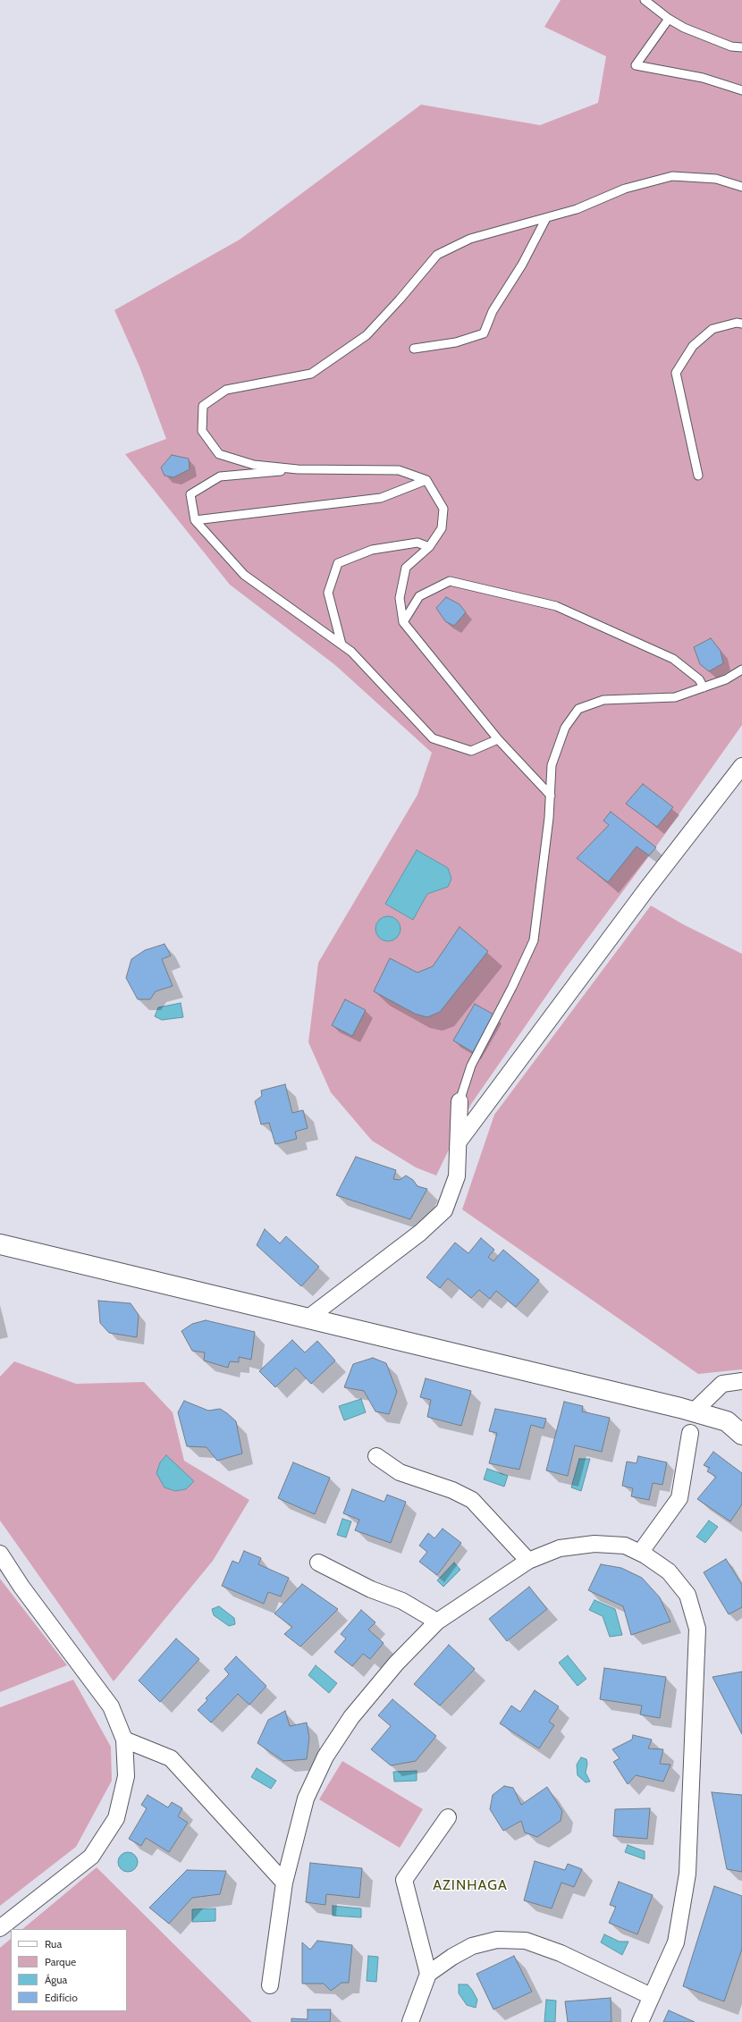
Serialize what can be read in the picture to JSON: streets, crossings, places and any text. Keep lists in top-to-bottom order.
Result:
{
  "districts": ["AZINHAGA"],
  "legend": [
    "Rua",
    "Parque",
    "Água",
    "Edifício"
  ]
}
